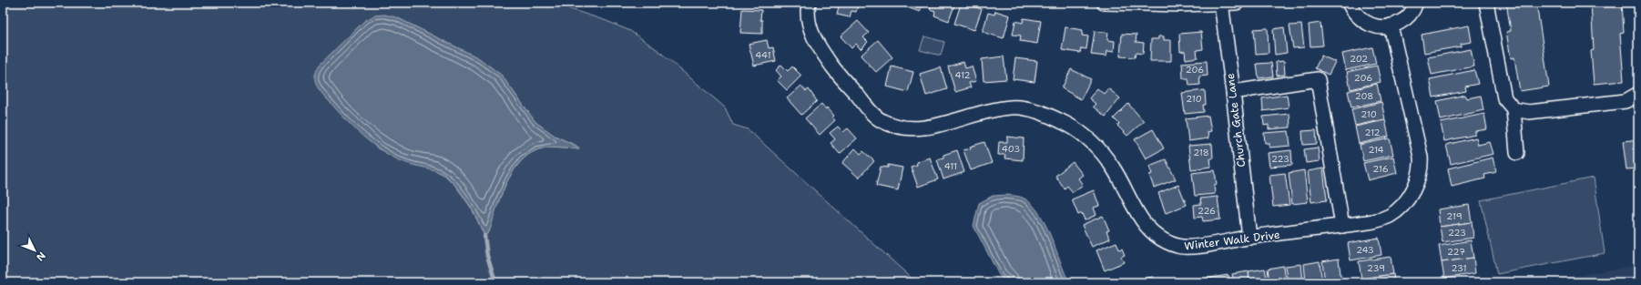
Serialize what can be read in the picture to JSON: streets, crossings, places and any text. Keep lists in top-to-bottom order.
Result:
{
  "streets": {
    "street": ["Church Gate Lane", "Winter Walk Drive"]
  },
  "crossings": [
    ["Church Gate Lane", "Winter Walk Drive"]
  ],
  "house_numbers": [
    "441",
    "202",
    "206",
    "412",
    "206",
    "208",
    "210",
    "210",
    "212",
    "403",
    "214",
    "218",
    "223",
    "411",
    "216",
    "226",
    "219",
    "223",
    "243",
    "227",
    "239",
    "231"
  ],
  "north": "bottom right"
}
